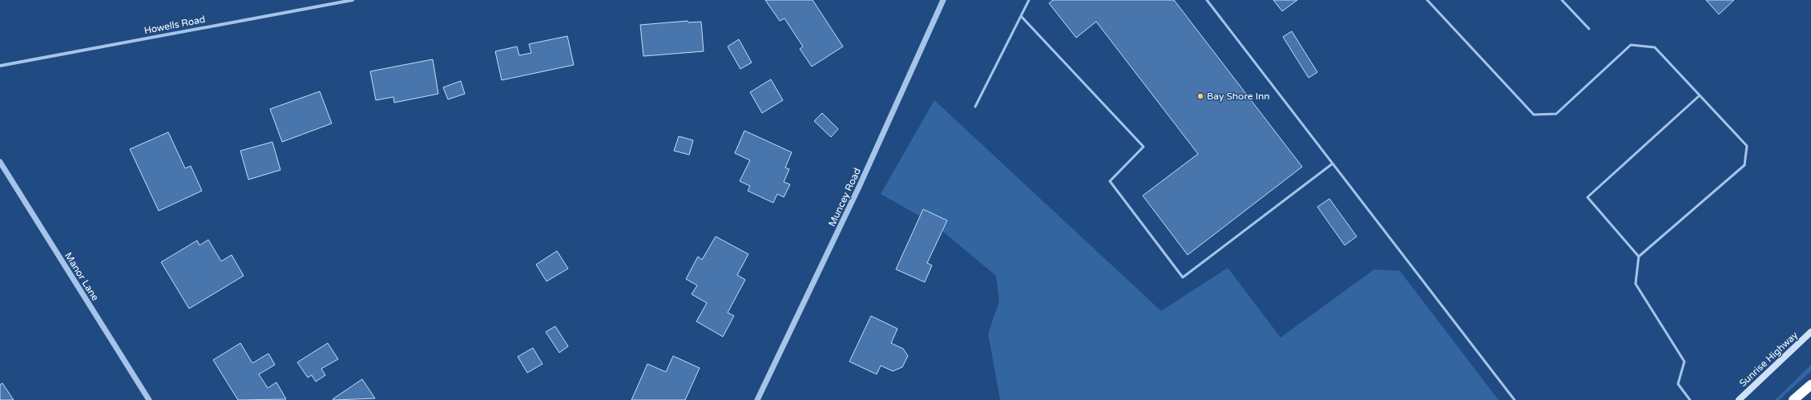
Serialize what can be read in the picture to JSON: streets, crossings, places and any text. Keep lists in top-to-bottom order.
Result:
{
  "streets": {
    "main road": ["Sunrise Highway"],
    "street": ["Howells Road", "Muncey Road", "Manor Lane"]
  },
  "places": ["Bay Shore Inn"]
}
